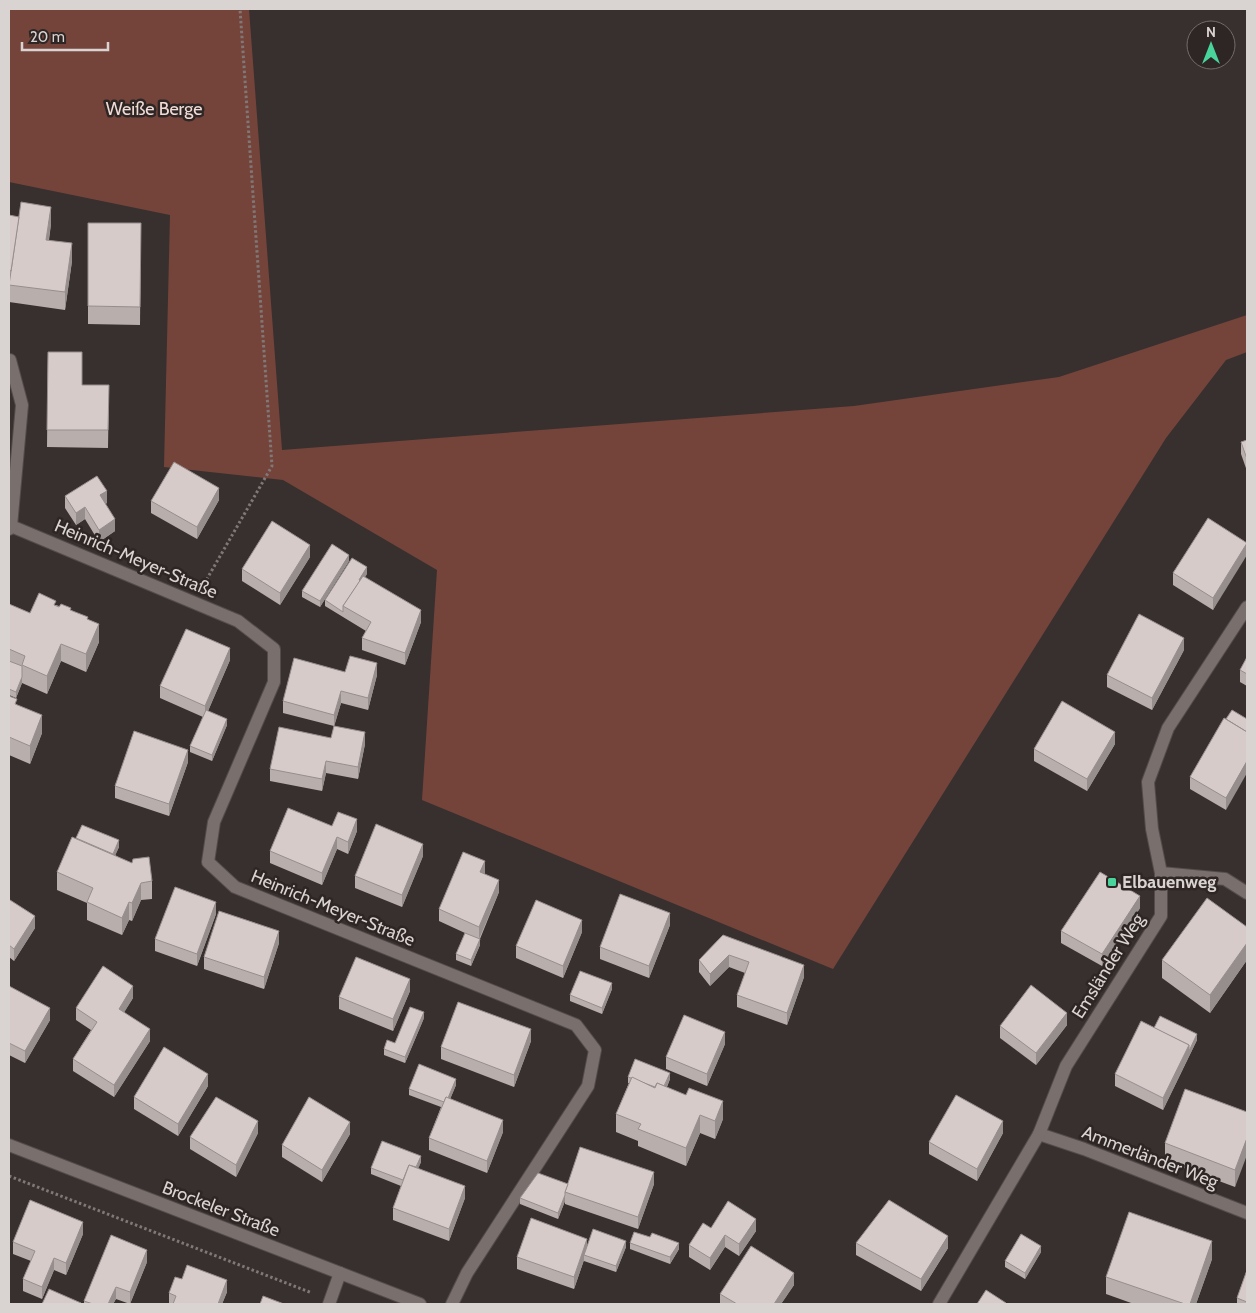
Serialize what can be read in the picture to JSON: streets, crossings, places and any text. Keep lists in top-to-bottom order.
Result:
{
  "streets": {
    "street": [
      "Heinrich-Meyer-Straße",
      "Emsländer Weg",
      "Ammerländer Weg",
      "Brockeler Straße"
    ]
  },
  "crossings": [
    ["Emsländer Weg", "Ammerländer Weg"]
  ],
  "parks": ["Weiße Berge"],
  "places": {
    "transit": ["Elbauenweg"]
  },
  "scale_bar": "20 m",
  "north": "top"
}
